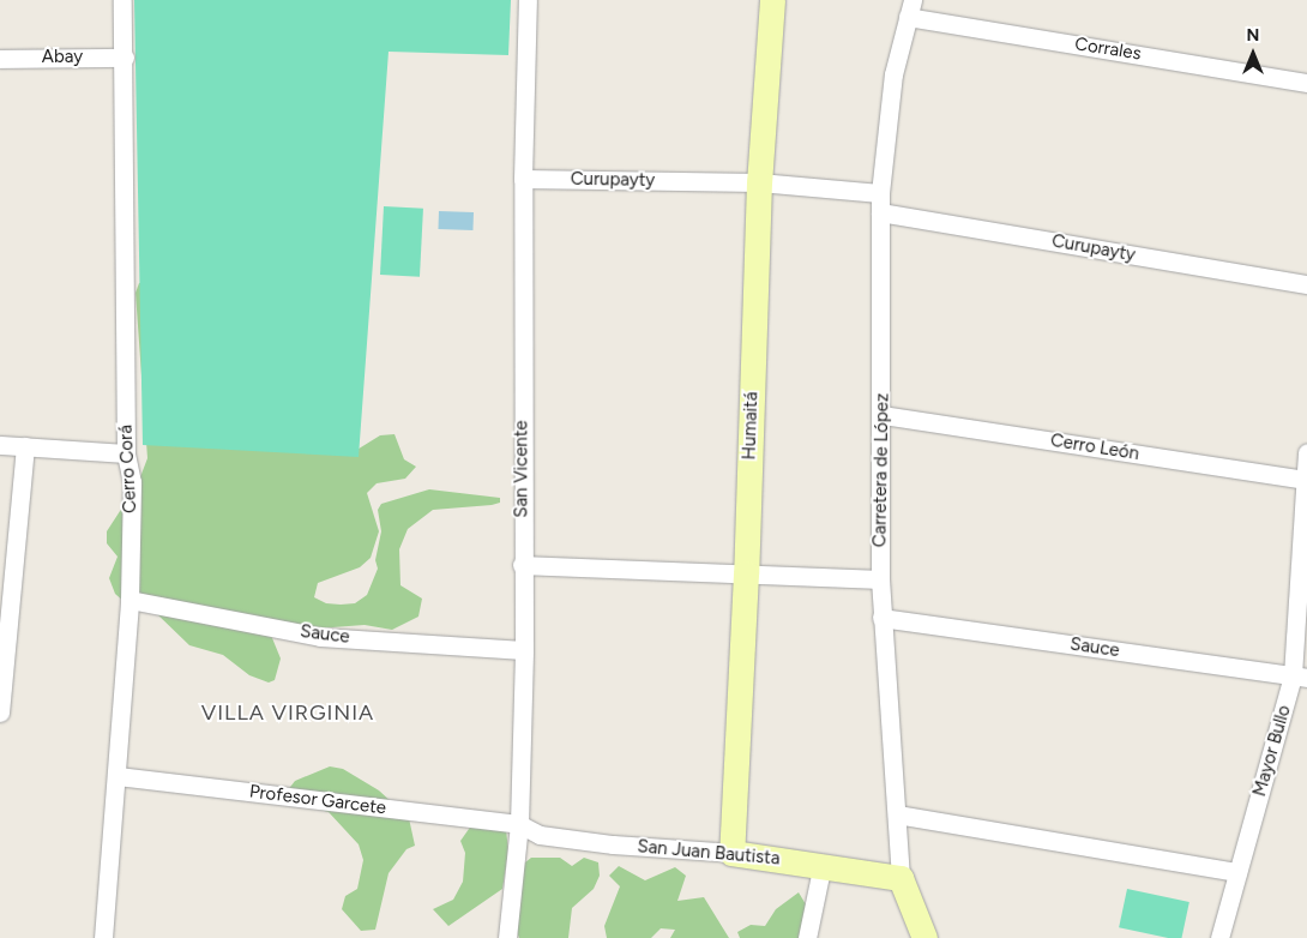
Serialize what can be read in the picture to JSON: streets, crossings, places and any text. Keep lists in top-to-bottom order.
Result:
{
  "streets": {
    "street": [
      "Corrales",
      "Abay",
      "Curupayty",
      "Humaitá",
      "Cerro León",
      "Cerro Corá",
      "San Vicente",
      "Carretera de López",
      "Sauce",
      "Mayor Bullo",
      "Profesor Garcete",
      "San Juan Bautista"
    ]
  },
  "crossings": [
    ["Corrales", "Carretera de López"],
    ["Abay", "Cerro Corá"],
    ["Curupayty", "Humaitá"],
    ["Curupayty", "San Vicente"],
    ["Curupayty", "Carretera de López"],
    ["Humaitá", "San Juan Bautista"],
    ["Cerro León", "Carretera de López"],
    ["Cerro León", "Mayor Bullo"],
    ["Cerro Corá", "Sauce"],
    ["Cerro Corá", "Profesor Garcete"],
    ["San Vicente", "Sauce"],
    ["San Vicente", "Profesor Garcete"],
    ["San Vicente", "San Juan Bautista"],
    ["Carretera de López", "Sauce"],
    ["Carretera de López", "San Juan Bautista"],
    ["Sauce", "Mayor Bullo"],
    ["Profesor Garcete", "San Juan Bautista"]
  ],
  "districts": ["VILLA VIRGINIA"],
  "north": "top"
}
